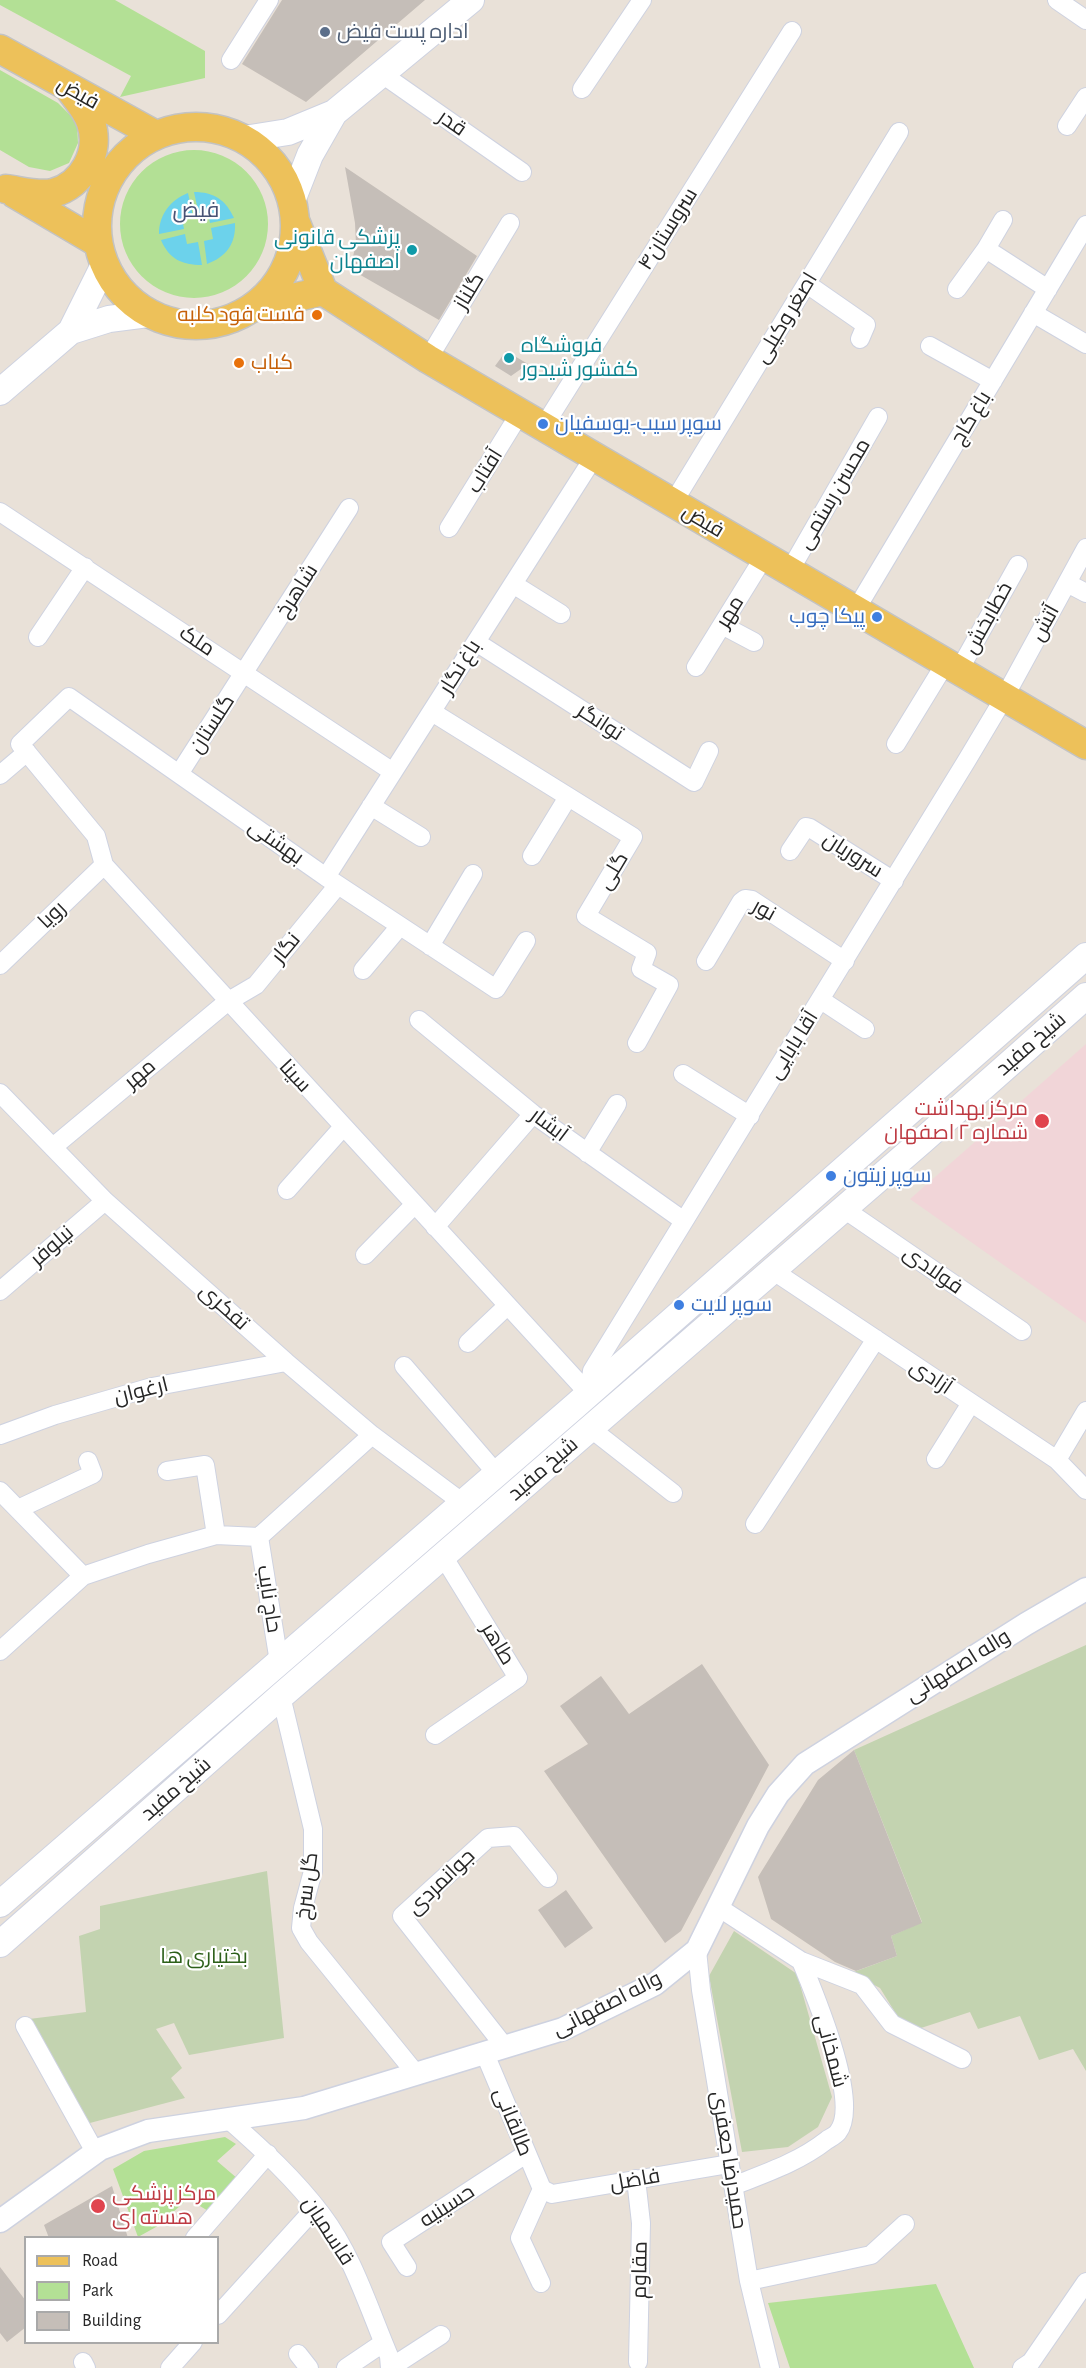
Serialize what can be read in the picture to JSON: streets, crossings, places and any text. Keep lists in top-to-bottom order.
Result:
{
  "streets": {
    "main road": ["فیض", "شیخ مفید"],
    "street": [
      "قدر",
      "سروستان۴",
      "گلناز",
      "اصغر وکیلی",
      "باغ کاج",
      "آفتاب",
      "محسن رستمی",
      "شاهرخ",
      "مهر",
      "خطابخش",
      "آتش",
      "ملک",
      "باغ نگار",
      "توانگر",
      "گلستان",
      "بهشتی",
      "سروریان",
      "گلی",
      "نور",
      "رویا",
      "نگار",
      "آقا بابایی",
      "سینا",
      "آبشار",
      "نیلوفر",
      "فولادی",
      "تفکری",
      "آزادی",
      "ارغوان",
      "حاج نایب",
      "طاهر",
      "واله اصفهانی",
      "جوانمردی",
      "گل سرخ",
      "شمخانی",
      "طالقانی",
      "حمیدرضا جعفری",
      "فاضل",
      "حسینیه",
      "قاسمیان",
      "مقاوم"
    ]
  },
  "crossings": [
    ["فیض", "سروستان۴"],
    ["فیض", "گلناز"],
    ["فیض", "اصغر وکیلی"],
    ["فیض", "باغ کاج"],
    ["فیض", "آفتاب"],
    ["فیض", "محسن رستمی"],
    ["فیض", "مهر"],
    ["فیض", "خطابخش"],
    ["فیض", "آتش"],
    ["فیض", "باغ نگار"],
    ["فیض", "آقا بابایی"],
    ["سروستان۴", "آفتاب"],
    ["شاهرخ", "ملک"],
    ["شاهرخ", "گلستان"],
    ["مهر", "نگار"],
    ["مهر", "سینا"],
    ["مهر", "تفکری"],
    ["آتش", "آقا بابایی"],
    ["ملک", "باغ نگار"],
    ["ملک", "گلستان"],
    ["باغ نگار", "توانگر"],
    ["باغ نگار", "بهشتی"],
    ["باغ نگار", "گلی"],
    ["باغ نگار", "نگار"],
    ["گلستان", "بهشتی"],
    ["بهشتی", "نگار"],
    ["بهشتی", "سینا"],
    ["سروریان", "آقا بابایی"],
    ["نور", "آقا بابایی"],
    ["رویا", "سینا"],
    ["نگار", "سینا"],
    ["شیخ مفید", "آقا بابایی"],
    ["شیخ مفید", "سینا"],
    ["شیخ مفید", "فولادی"],
    ["شیخ مفید", "تفکری"],
    ["شیخ مفید", "آزادی"],
    ["شیخ مفید", "حاج نایب"],
    ["شیخ مفید", "طاهر"],
    ["شیخ مفید", "گل سرخ"],
    ["آقا بابایی", "سینا"],
    ["آقا بابایی", "آبشار"],
    ["نیلوفر", "تفکری"],
    ["تفکری", "ارغوان"],
    ["واله اصفهانی", "جوانمردی"],
    ["واله اصفهانی", "گل سرخ"],
    ["واله اصفهانی", "طالقانی"],
    ["واله اصفهانی", "حمیدرضا جعفری"],
    ["واله اصفهانی", "قاسمیان"],
    ["جوانمردی", "طالقانی"],
    ["شمخانی", "حمیدرضا جعفری"],
    ["طالقانی", "فاضل"],
    ["طالقانی", "حسینیه"],
    ["حمیدرضا جعفری", "فاضل"],
    ["فاضل", "مقاوم"]
  ],
  "districts": ["فیض"],
  "parks": ["بختیاری ها"],
  "places": [
    "اداره پست فیض",
    "پزشکی قانونی اصفهان",
    "فست فود کلبه",
    "فروشگاه کفشور شیدور",
    "کباب",
    "سوپر سیب-یوسفیان",
    "پیکا چوب",
    "مرکز بهداشت شماره ۲ اصفهان",
    "سوپر زیتون",
    "سوپر لایت",
    "مرکز پزشکی هسته ای"
  ],
  "legend": ["Road", "Park", "Building"]
}
